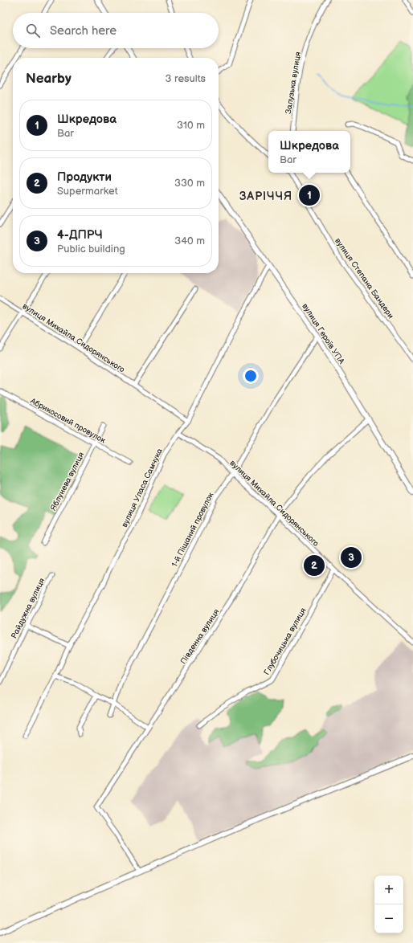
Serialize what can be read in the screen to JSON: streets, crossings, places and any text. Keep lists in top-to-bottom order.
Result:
{
  "streets": {
    "street": [
      "Залузька вулиця",
      "вулиця Степана Бандери",
      "вулиця Героїв УПА",
      "вулиця Михайла Сидорянського",
      "Абрикосовий провулок",
      "Яблунева вулиця",
      "вулиця Уласа Самчука",
      "1-й Піщаний провулок",
      "Райдужна вулиця",
      "Південна вулиця",
      "Глубочицька вулиця"
    ]
  },
  "crossings": [
    ["вулиця Героїв УПА", "вулиця Уласа Самчука"],
    ["вулиця Героїв УПА", "1-й Піщаний провулок"],
    ["вулиця Героїв УПА", "Південна вулиця"],
    ["вулиця Михайла Сидорянського", "вулиця Уласа Самчука"],
    ["вулиця Михайла Сидорянського", "1-й Піщаний провулок"],
    ["вулиця Михайла Сидорянського", "Південна вулиця"],
    ["вулиця Михайла Сидорянського", "Глубочицька вулиця"],
    ["Абрикосовий провулок", "Яблунева вулиця"]
  ],
  "districts": ["ЗАРІЧЧЯ"],
  "page": {
    "search": "Search here",
    "heading": ["Nearby", "3 results"],
    "list": [
      {
        "mark": "1",
        "name": "Шкредова",
        "note": "Bar",
        "value": "310 m"
      },
      {
        "mark": "2",
        "name": "Продукти",
        "note": "Supermarket",
        "value": "330 m"
      },
      {
        "mark": "3",
        "name": "4-ДПРЧ",
        "note": "Public building",
        "value": "340 m"
      }
    ],
    "popup": ["Шкредова", "Bar"],
    "pins": ["1", "3", "2"],
    "map_buttons": ["+", "−"]
  }
}
